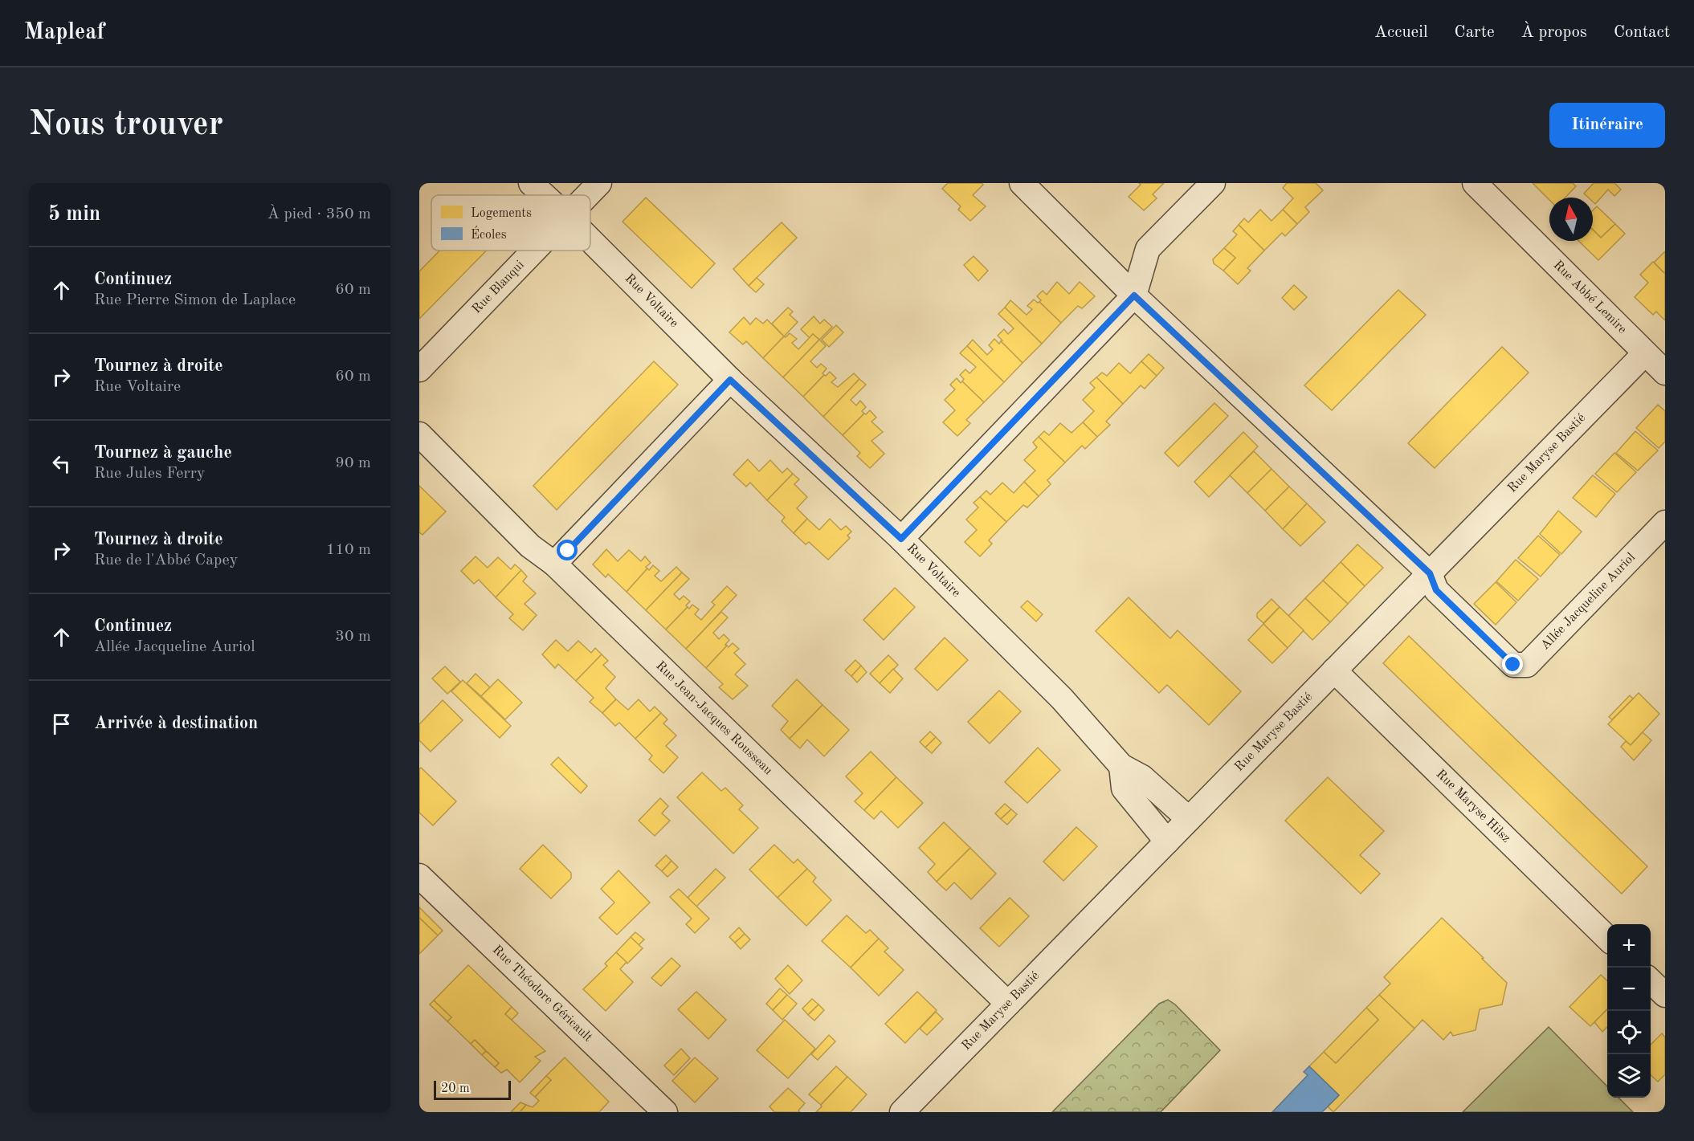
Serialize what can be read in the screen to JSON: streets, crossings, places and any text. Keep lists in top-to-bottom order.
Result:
{
  "streets": {
    "street": [
      "Rue Blanqui",
      "Rue Abbé Lemire",
      "Rue Voltaire",
      "Rue Maryse Bastié",
      "Allée Jacqueline Auriol",
      "Rue Jean-Jacques Rousseau",
      "Rue Maryse Hilsz",
      "Rue Théodore Géricault"
    ]
  },
  "crossings": [
    ["Rue Abbé Lemire", "Rue Maryse Bastié"],
    ["Rue Voltaire", "Rue Maryse Bastié"],
    ["Rue Maryse Bastié", "Allée Jacqueline Auriol"],
    ["Rue Maryse Bastié", "Rue Jean-Jacques Rousseau"],
    ["Rue Maryse Bastié", "Rue Maryse Hilsz"]
  ],
  "legend": ["Logements", "Écoles"],
  "scale_bar": "20 m",
  "north": "top",
  "page": {
    "header": "Mapleaf",
    "nav": [
      "Accueil",
      "Carte",
      "À propos",
      "Contact"
    ],
    "buttons": "Itinéraire",
    "title": "Nous trouver",
    "heading": ["5 min", "À pied · 350 m"],
    "list": [
      ["Continuez", "Rue Pierre Simon de Laplace", "60 m"],
      ["Tournez à droite", "Rue Voltaire", "60 m"],
      ["Tournez à gauche", "Rue Jules Ferry", "90 m"],
      ["Tournez à droite", "Rue de l'Abbé Capey", "110 m"],
      ["Continuez", "Allée Jacqueline Auriol", "30 m"],
      "Arrivée à destination"
    ],
    "map_buttons": ["+", "−"],
    "scale": "20 m"
  }
}
